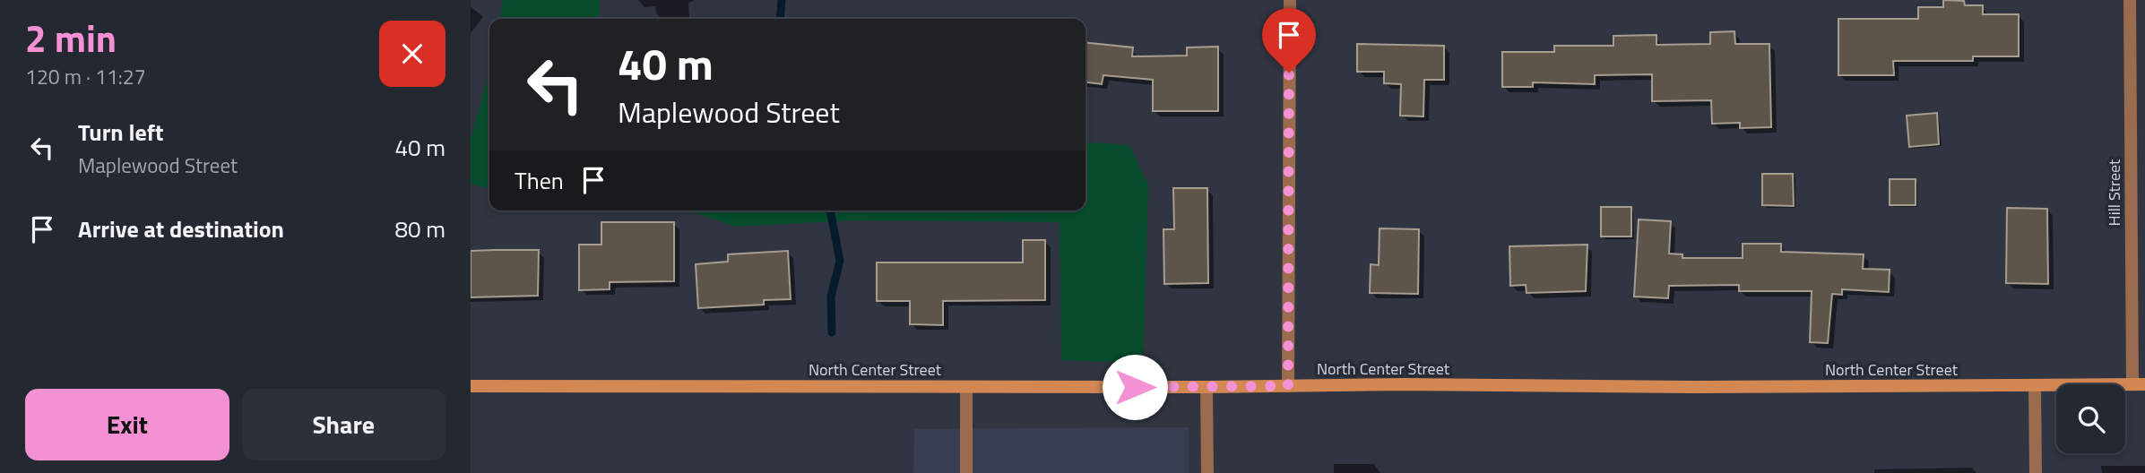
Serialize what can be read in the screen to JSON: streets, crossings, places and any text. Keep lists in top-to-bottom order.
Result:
{
  "streets": {
    "street": ["Hill Street", "North Center Street"]
  },
  "crossings": [
    ["Hill Street", "North Center Street"]
  ],
  "page": {
    "heading": ["2 min", "120 m · 11:27"],
    "turn": ["40 m", "Maplewood Street"],
    "list": [
      {
        "name": "Turn left",
        "note": "Maplewood Street",
        "value": "40 m"
      },
      {
        "name": "Arrive at destination",
        "value": "80 m"
      }
    ],
    "then": "Then",
    "buttons": ["Exit", "Share"]
  }
}
